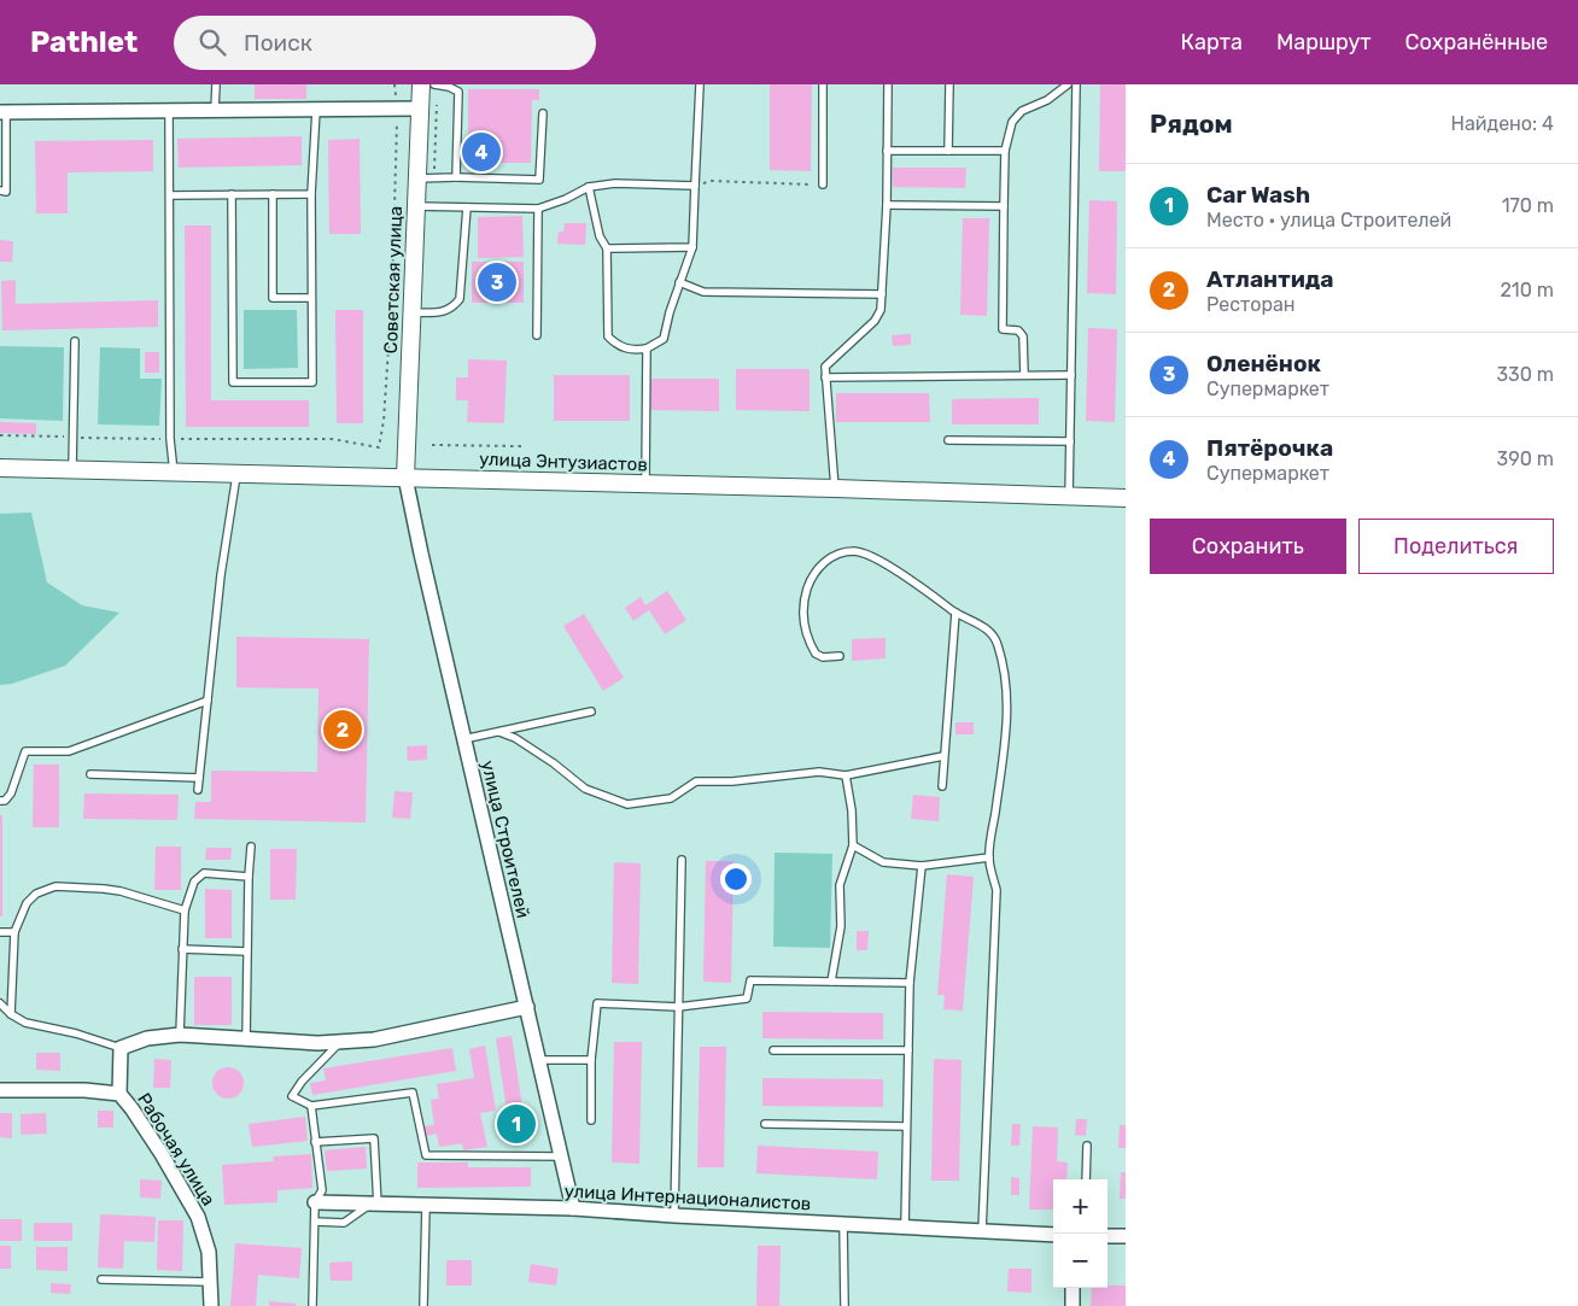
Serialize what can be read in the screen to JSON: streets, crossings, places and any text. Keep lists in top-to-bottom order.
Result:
{
  "streets": {
    "street": [
      "Советская улица",
      "улица Энтузиастов",
      "улица Строителей",
      "Рабочая улица",
      "улица Интернационалистов"
    ]
  },
  "crossings": [
    ["Советская улица", "улица Энтузиастов"],
    ["Советская улица", "улица Строителей"],
    ["улица Энтузиастов", "улица Строителей"],
    ["улица Строителей", "улица Интернационалистов"]
  ],
  "page": {
    "header": "Pathlet",
    "search": "Поиск",
    "nav": ["Карта", "Маршрут", "Сохранённые"],
    "heading": ["Рядом", "Найдено: 4"],
    "pins": [
      "4",
      "3",
      "2",
      "1"
    ],
    "list": [
      {
        "mark": "1",
        "name": "Car Wash",
        "note": "Место · улица Строителей",
        "value": "170 m"
      },
      {
        "mark": "2",
        "name": "Атлантида",
        "note": "Ресторан",
        "value": "210 m"
      },
      {
        "mark": "3",
        "name": "Оленёнок",
        "note": "Супермаркет",
        "value": "330 m"
      },
      {
        "mark": "4",
        "name": "Пятёрочка",
        "note": "Супермаркет",
        "value": "390 m"
      }
    ],
    "buttons": ["Сохранить", "Поделиться"],
    "map_buttons": ["+", "−"]
  }
}
